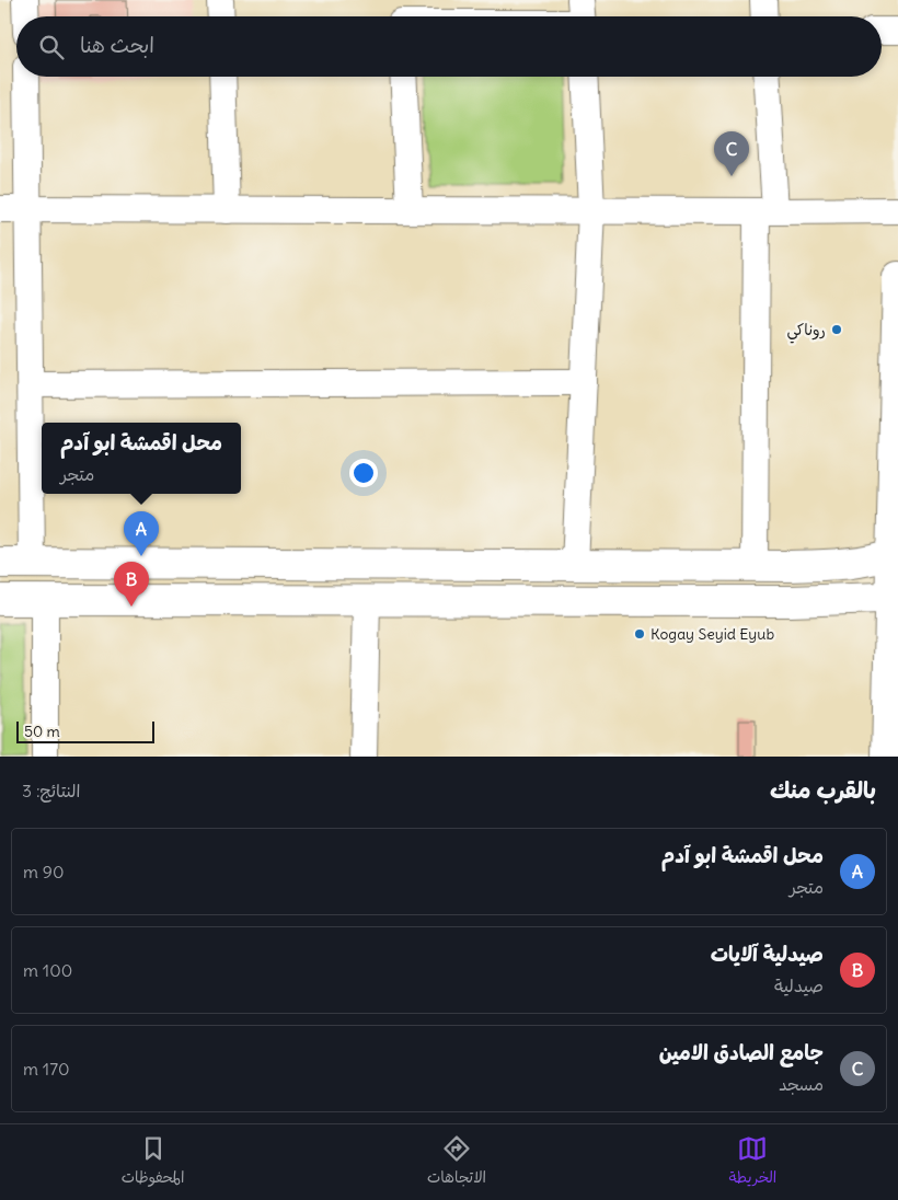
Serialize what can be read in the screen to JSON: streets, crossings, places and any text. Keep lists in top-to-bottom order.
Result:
{
  "places": ["روناكي", "Kogay Seyid Eyub"],
  "scale_bar": "50 m",
  "page": {
    "search": "ابحث هنا",
    "pins": ["C", "A", "B"],
    "popup": ["محل اقمشة ابو آدم", "متجر"],
    "scale": "50 m",
    "heading": ["بالقرب منك", "النتائج: 3"],
    "list": [
      {
        "mark": "A",
        "name": "محل اقمشة ابو آدم",
        "note": "متجر",
        "value": "90 m"
      },
      {
        "mark": "B",
        "name": "صيدلية آلايات",
        "note": "صيدلية",
        "value": "100 m"
      },
      {
        "mark": "C",
        "name": "جامع الصادق الامين",
        "note": "مسجد",
        "value": "170 m"
      }
    ],
    "nav": ["الخريطة", "الاتجاهات", "المحفوظات"]
  }
}
